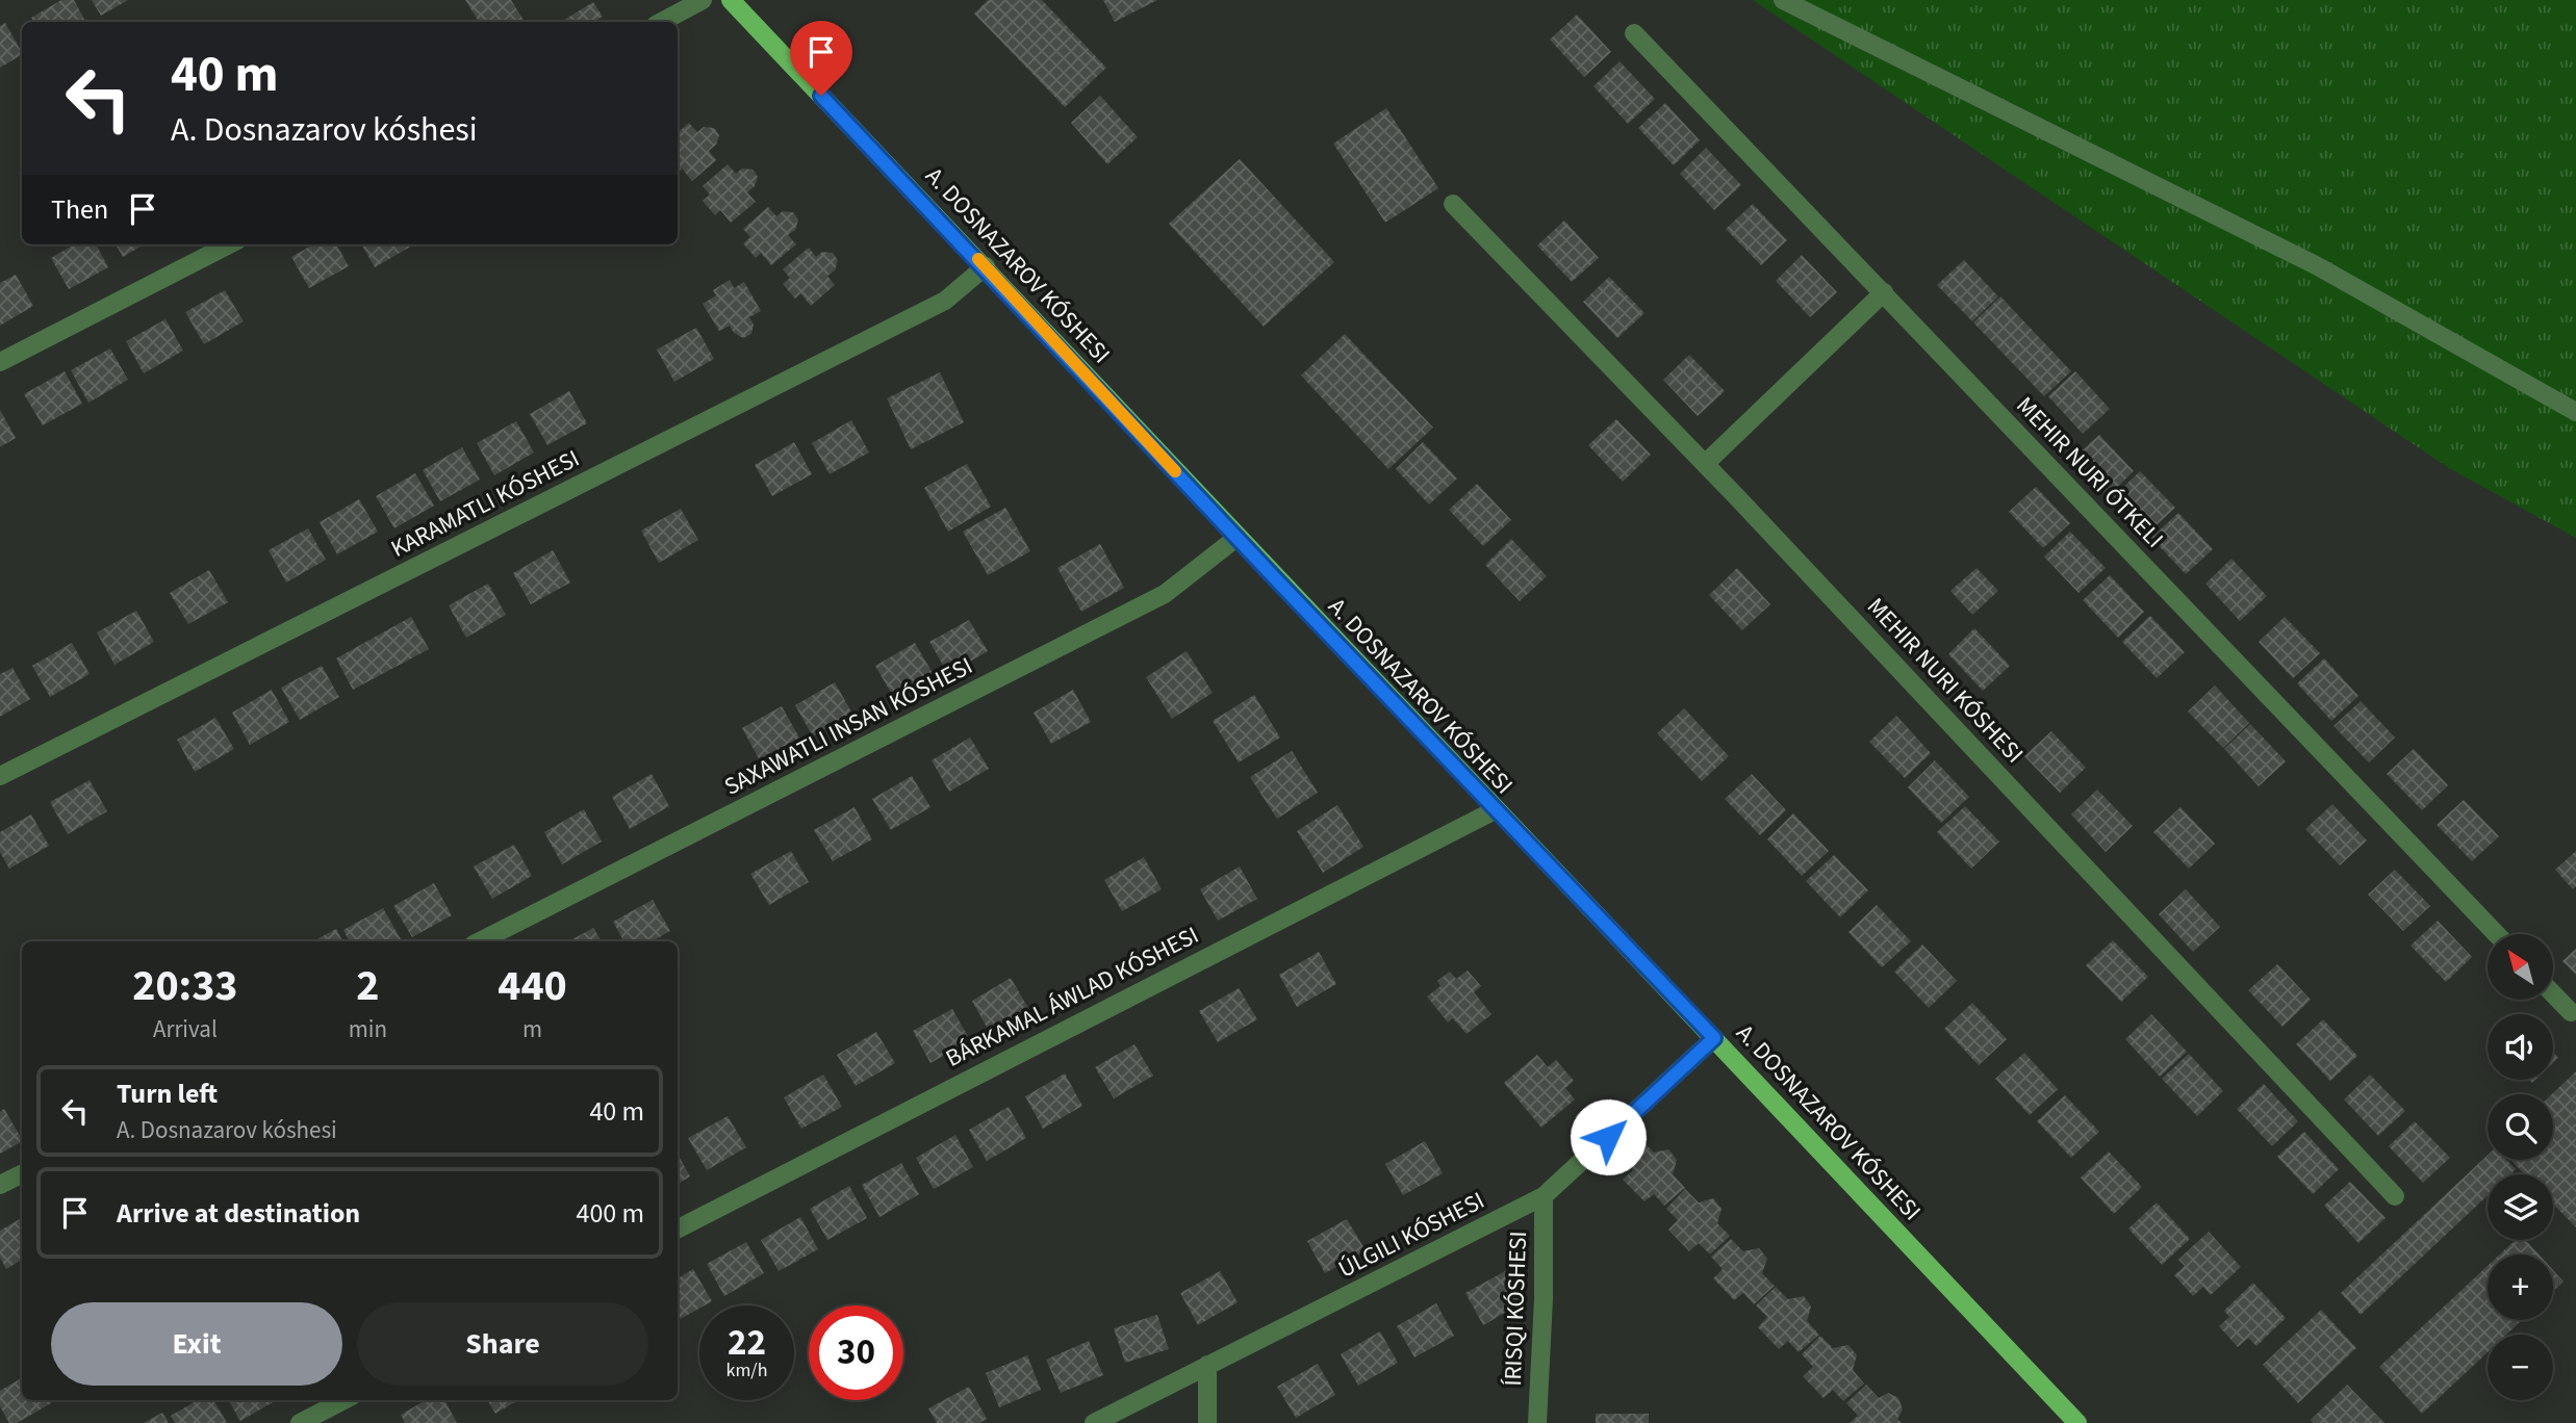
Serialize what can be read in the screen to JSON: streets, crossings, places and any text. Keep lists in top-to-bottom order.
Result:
{
  "streets": {
    "main road": ["A. DOSNAZAROV KÓSHESI"],
    "street": ["BÁRKAMAL ÁWLAD KÓSHESI", "ÚLGILI KÓSHESI"]
  },
  "crossings": [
    ["A. DOSNAZAROV KÓSHESI", "BÁRKAMAL ÁWLAD KÓSHESI"],
    ["A. DOSNAZAROV KÓSHESI", "ÚLGILI KÓSHESI"]
  ],
  "north": "top left",
  "page": {
    "turn": ["40 m", "A. Dosnazarov kóshesi"],
    "then": "Then",
    "map_buttons": ["+", "−"],
    "eta": [
      "20:33",
      "Arrival",
      "2",
      "min",
      "440",
      "m"
    ],
    "list": [
      {
        "name": "Turn left",
        "note": "A. Dosnazarov kóshesi",
        "value": "40 m"
      },
      {
        "name": "Arrive at destination",
        "value": "400 m"
      }
    ],
    "buttons": ["Exit", "Share"],
    "speed": "22 km/h",
    "limit": "30"
  }
}
